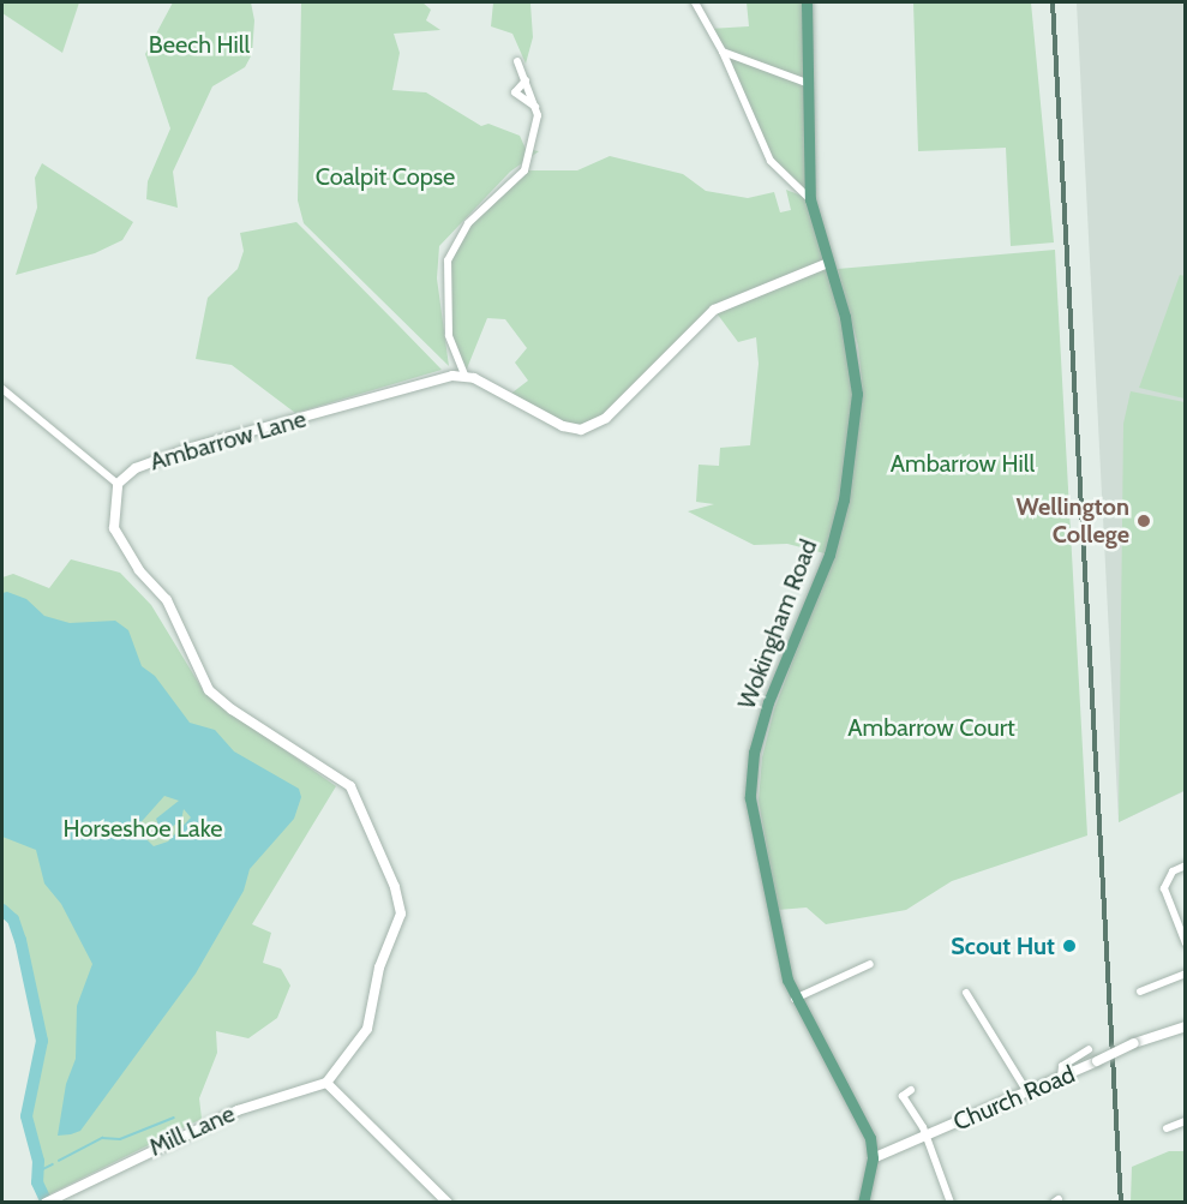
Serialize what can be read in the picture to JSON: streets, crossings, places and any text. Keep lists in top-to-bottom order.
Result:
{
  "streets": {
    "main road": ["Wokingham Road"],
    "street": ["Ambarrow Lane", "Church Road", "Mill Lane"]
  },
  "crossings": [
    ["Wokingham Road", "Church Road"]
  ],
  "parks": [
    "Beech Hill",
    "Coalpit Copse",
    "Ambarrow Hill",
    "Ambarrow Court",
    "Horseshoe Lake"
  ],
  "places": ["Wellington College", "Scout Hut"]
}
